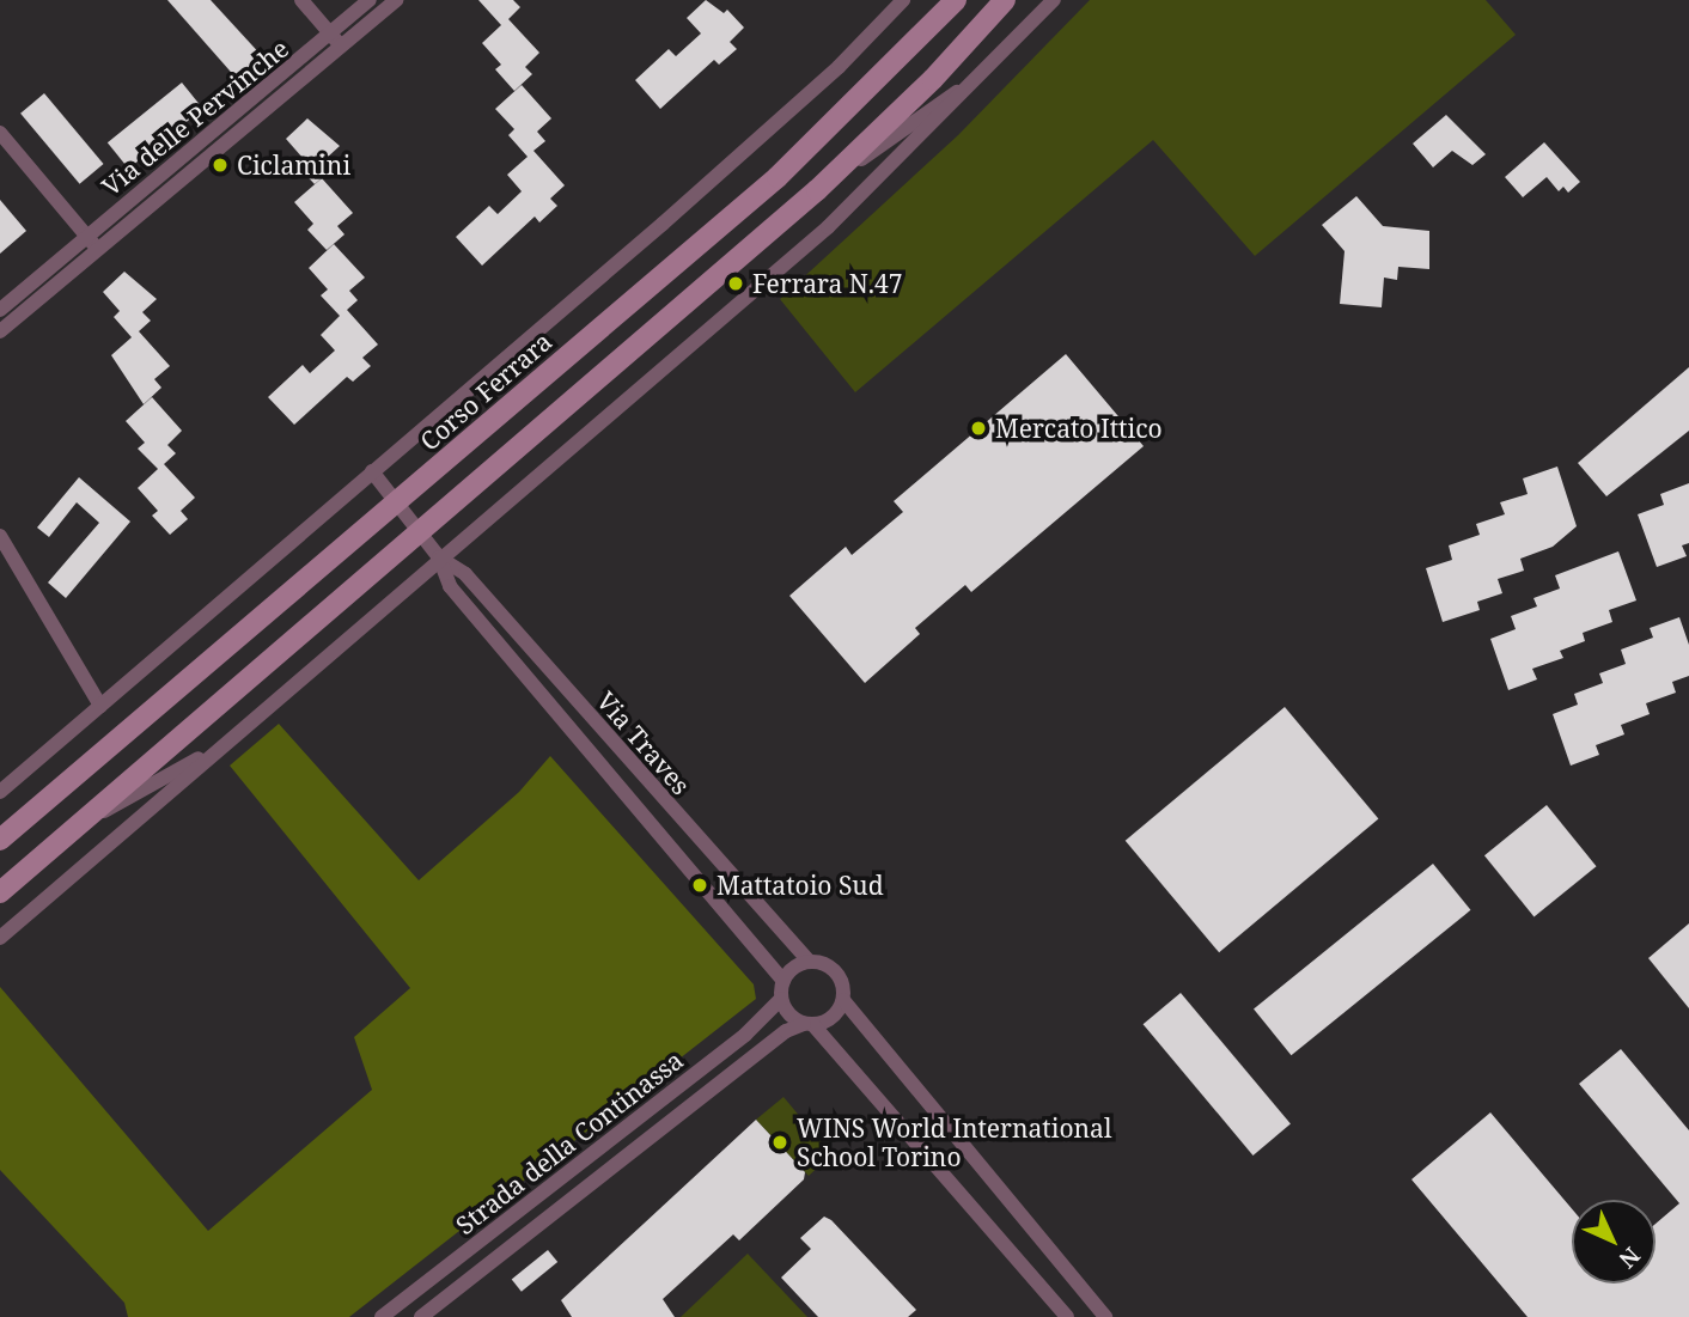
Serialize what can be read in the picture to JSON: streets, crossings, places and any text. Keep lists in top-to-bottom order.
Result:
{
  "streets": {
    "main road": ["Corso Ferrara"],
    "street": ["Via delle Pervinche", "Via Traves", "Strada della Continassa"]
  },
  "crossings": [
    ["Corso Ferrara", "Via Traves"],
    ["Via Traves", "Strada della Continassa"]
  ],
  "places": [
    "Ciclamini",
    "Ferrara N.47",
    "Mercato Ittico",
    "Mattatoio Sud",
    "WINS World International School Torino"
  ],
  "north": "bottom right"
}
